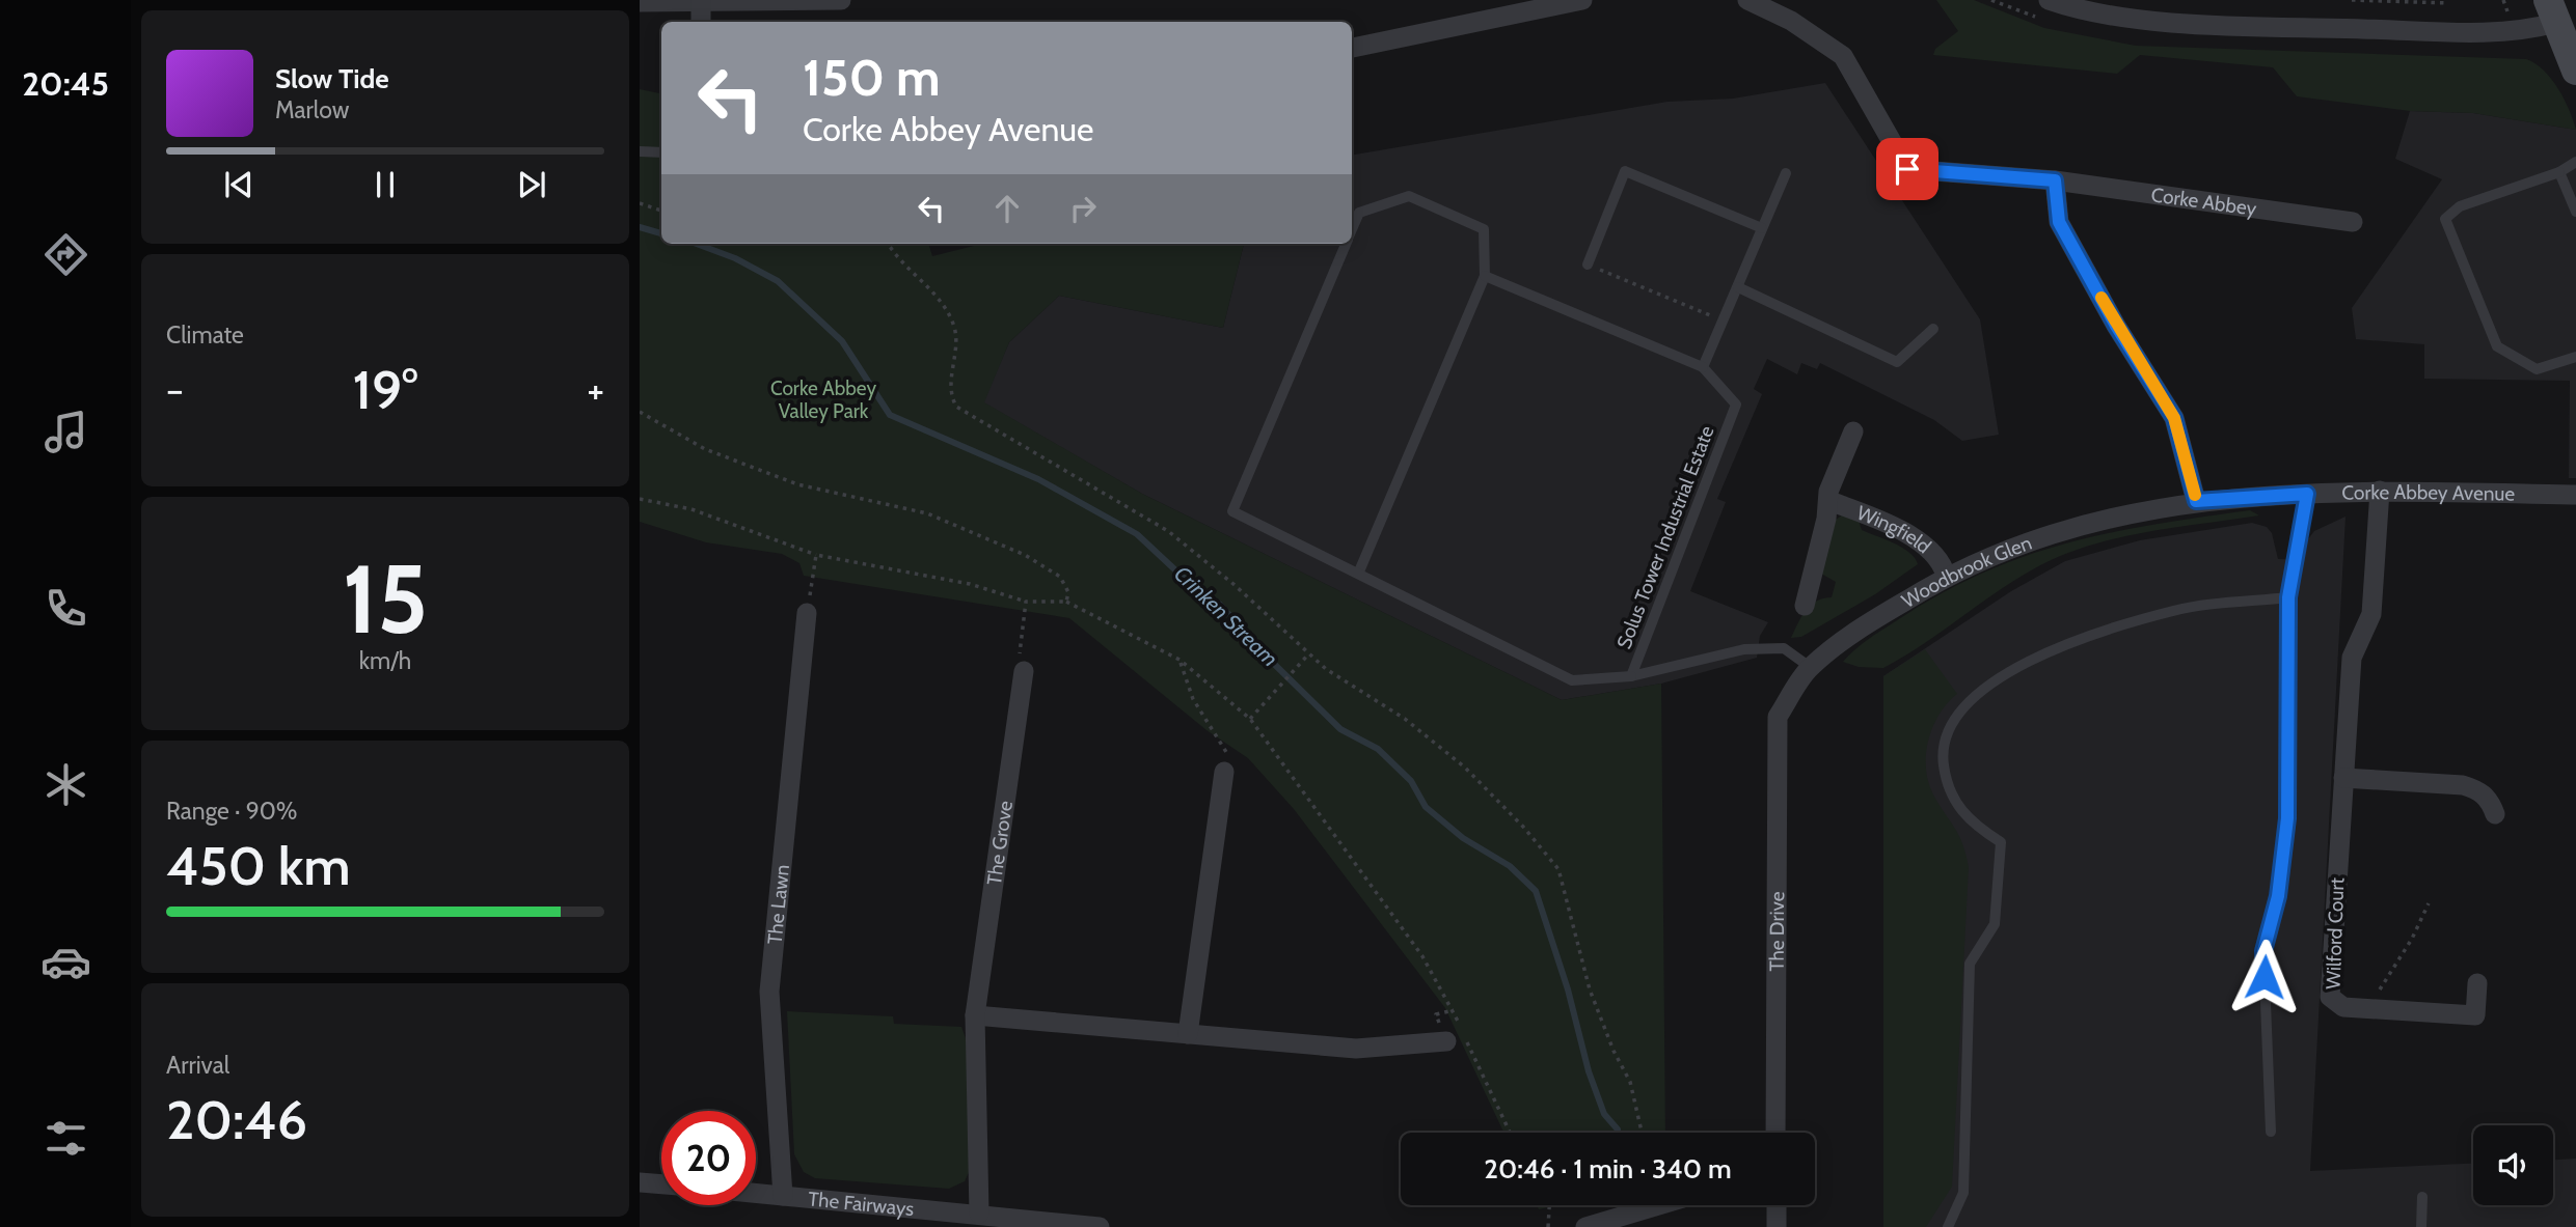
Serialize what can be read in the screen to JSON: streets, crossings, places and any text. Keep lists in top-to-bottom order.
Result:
{
  "streets": {
    "street": [
      "Corke Abbey",
      "Corke Abbey Avenue",
      "Wingfield",
      "Woodbrook Glen",
      "The Grove",
      "The Lawn",
      "The Drive",
      "Wilford Court",
      "The Fairways"
    ],
    "lane": ["Solus Tower Industrial Estate"]
  },
  "crossings": [
    ["Corke Abbey Avenue", "Woodbrook Glen"],
    ["Corke Abbey Avenue", "Wilford Court"],
    ["Wingfield", "Woodbrook Glen"],
    ["Solus Tower Industrial Estate", "Woodbrook Glen"],
    ["Woodbrook Glen", "The Drive"],
    ["The Grove", "The Fairways"],
    ["The Lawn", "The Fairways"]
  ],
  "water": ["Crinken Stream"],
  "parks": ["Corke Abbey Valley Park"],
  "page": {
    "tabs": "20:45",
    "turn": ["150 m", "Corke Abbey Avenue"],
    "song": ["Slow Tide", "Marlow"],
    "tile": [
      "Climate",
      ["15", "km/h"],
      ["Range · 90%", "450 km"],
      ["Arrival", "20:46"]
    ],
    "heat": ["−", "19°", "+"],
    "limit": "20",
    "trip": "20:46 · 1 min · 340 m"
  }
}
